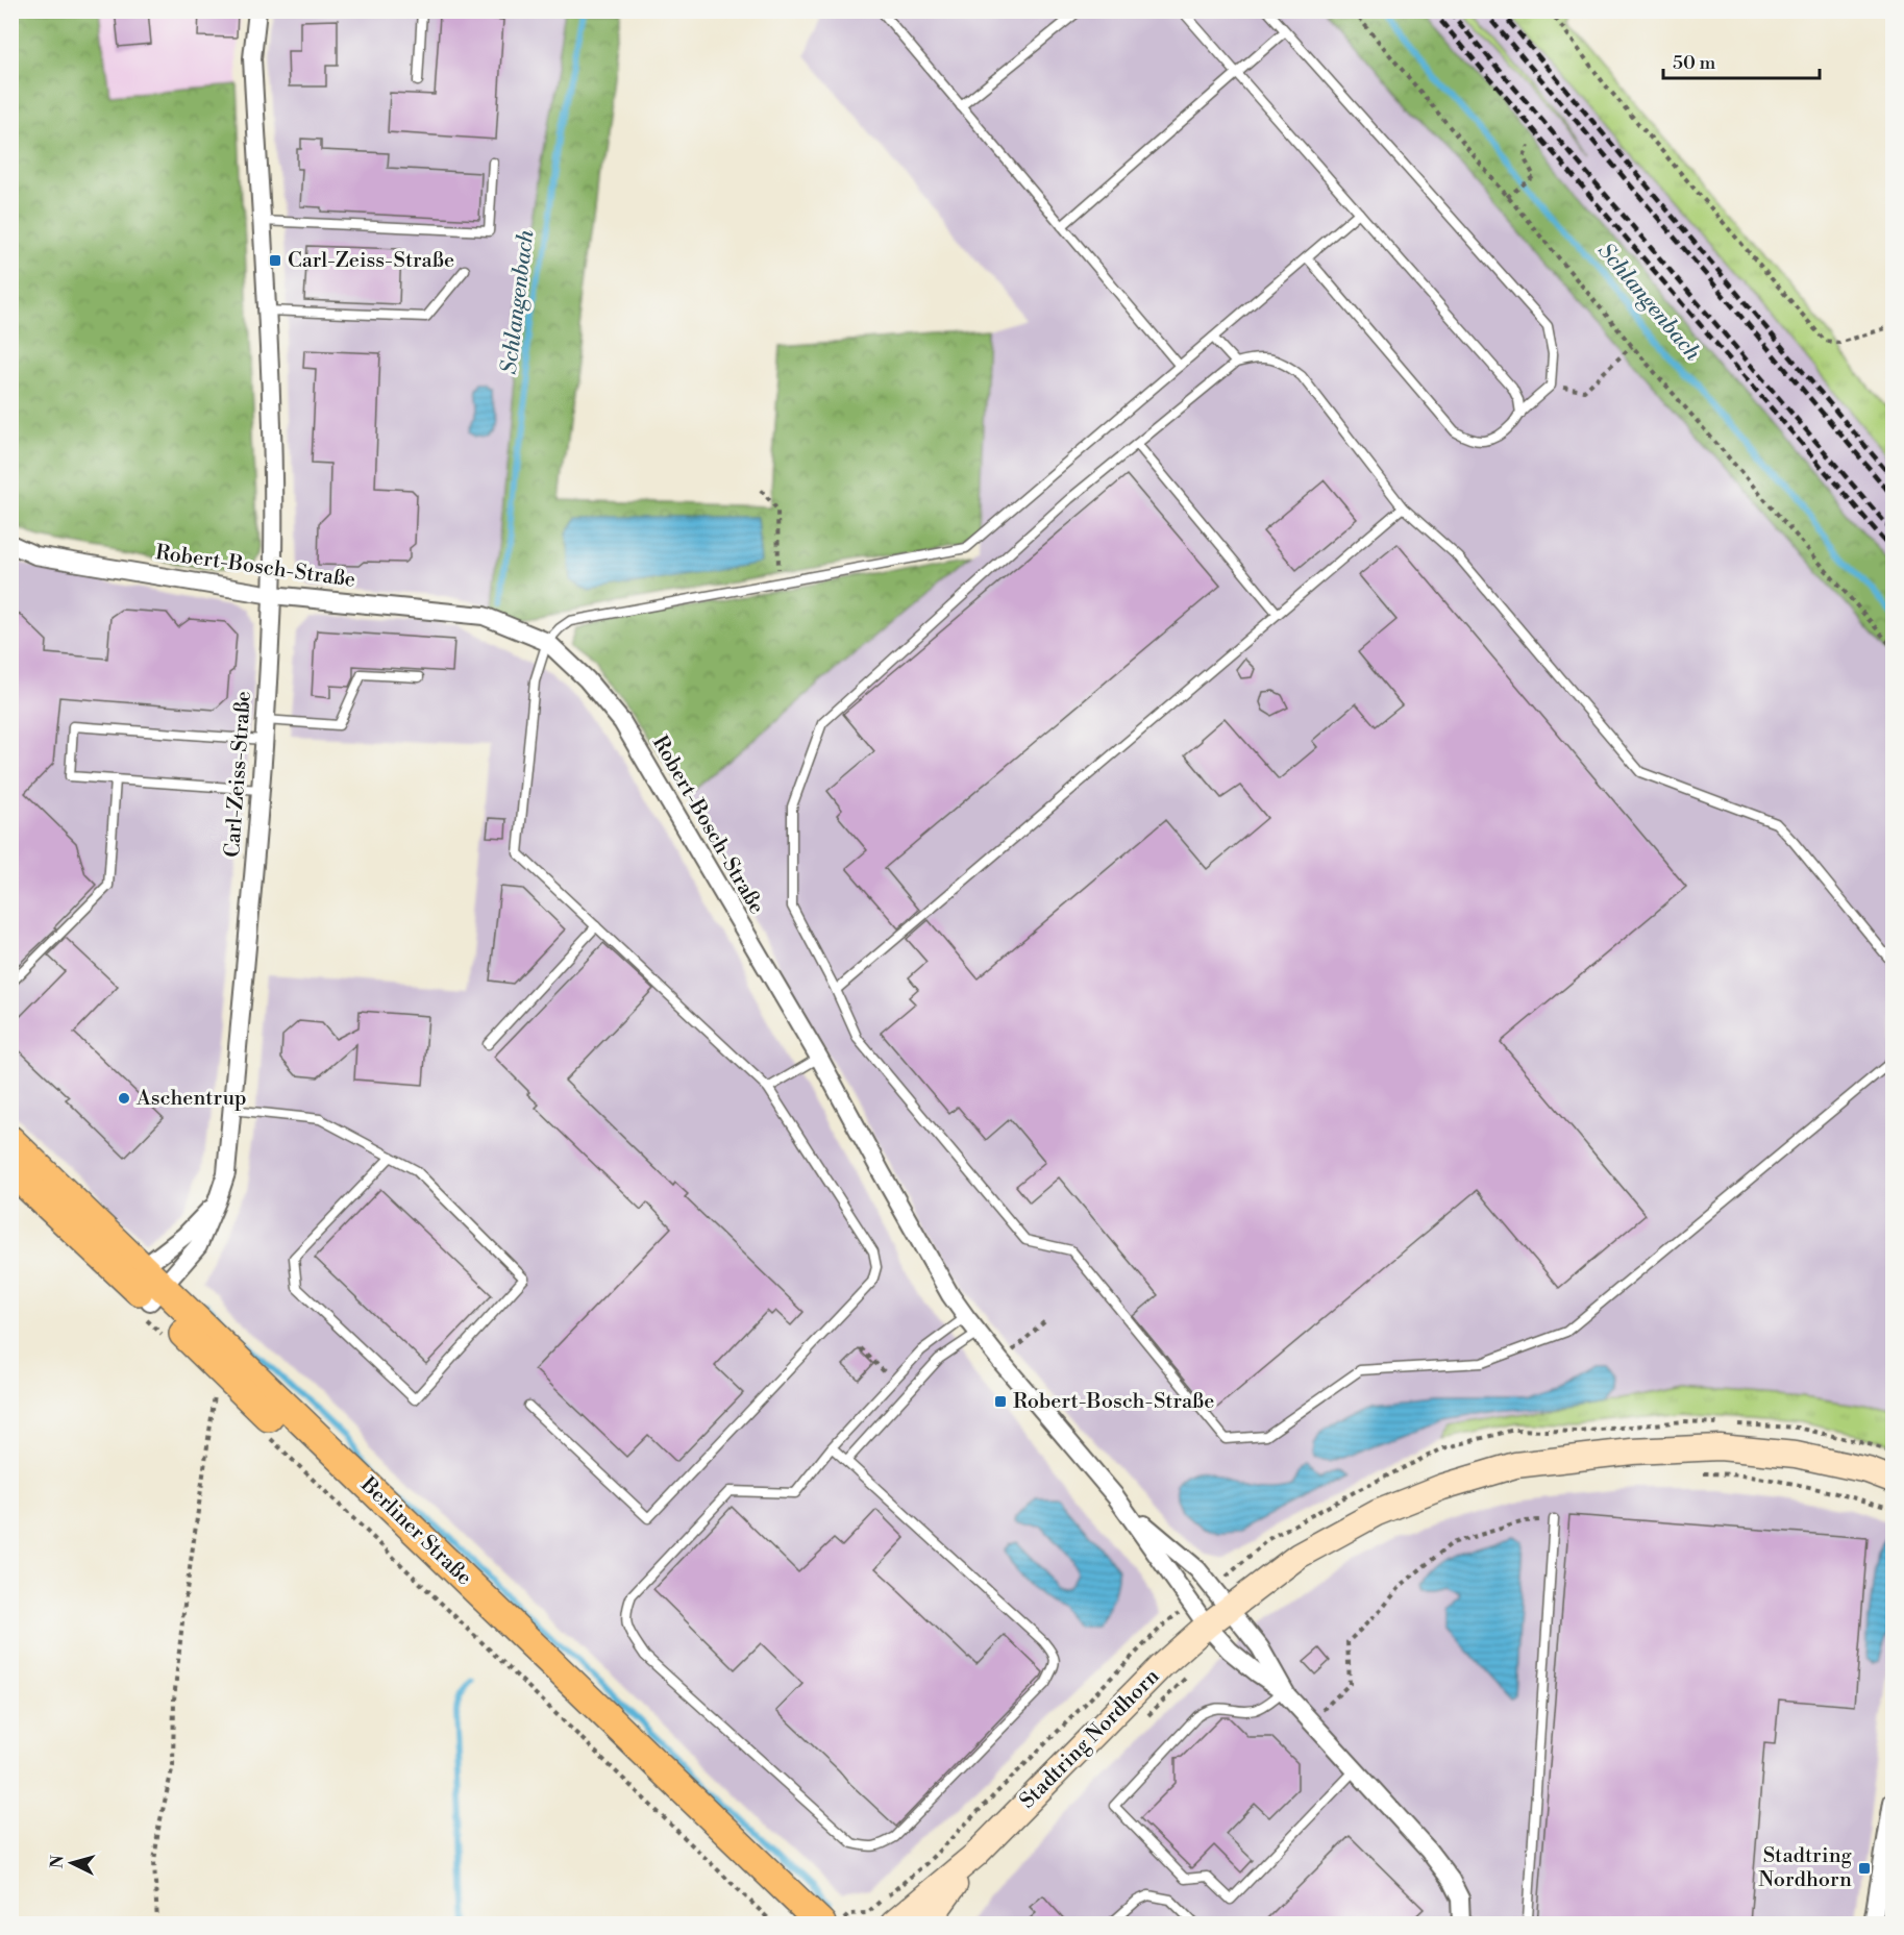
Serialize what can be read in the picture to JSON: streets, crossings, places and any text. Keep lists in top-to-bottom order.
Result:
{
  "streets": {
    "main road": ["Berliner Straße", "Stadtring Nordhorn"],
    "street": ["Robert-Bosch-Straße", "Carl-Zeiss-Straße"]
  },
  "crossings": [
    ["Robert-Bosch-Straße", "Carl-Zeiss-Straße"],
    ["Robert-Bosch-Straße", "Stadtring Nordhorn"],
    ["Carl-Zeiss-Straße", "Berliner Straße"]
  ],
  "water": ["Schlangenbach"],
  "places": {
    "transit": ["Carl-Zeiss-Straße", "Robert-Bosch-Straße", "Stadtring Nordhorn"],
    "other": ["Aschentrup"]
  },
  "scale_bar": "50 m",
  "north": "left"
}
